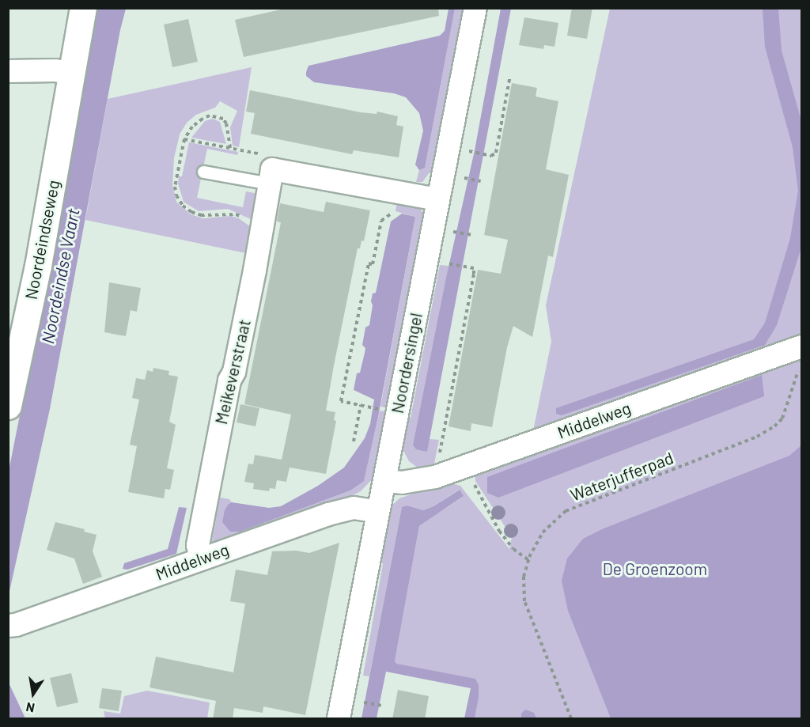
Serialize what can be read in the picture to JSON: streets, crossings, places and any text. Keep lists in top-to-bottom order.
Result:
{
  "streets": {
    "street": [
      "Noordeindseweg",
      "Noordersingel",
      "Meikeverstraat",
      "Middelweg"
    ],
    "path": ["Waterjufferpad"]
  },
  "crossings": [
    ["Noordersingel", "Middelweg"],
    ["Meikeverstraat", "Middelweg"],
    ["Middelweg", "Waterjufferpad"]
  ],
  "water": ["Noordeindse Vaart"],
  "parks": ["De Groenzoom"],
  "north": "bottom"
}
